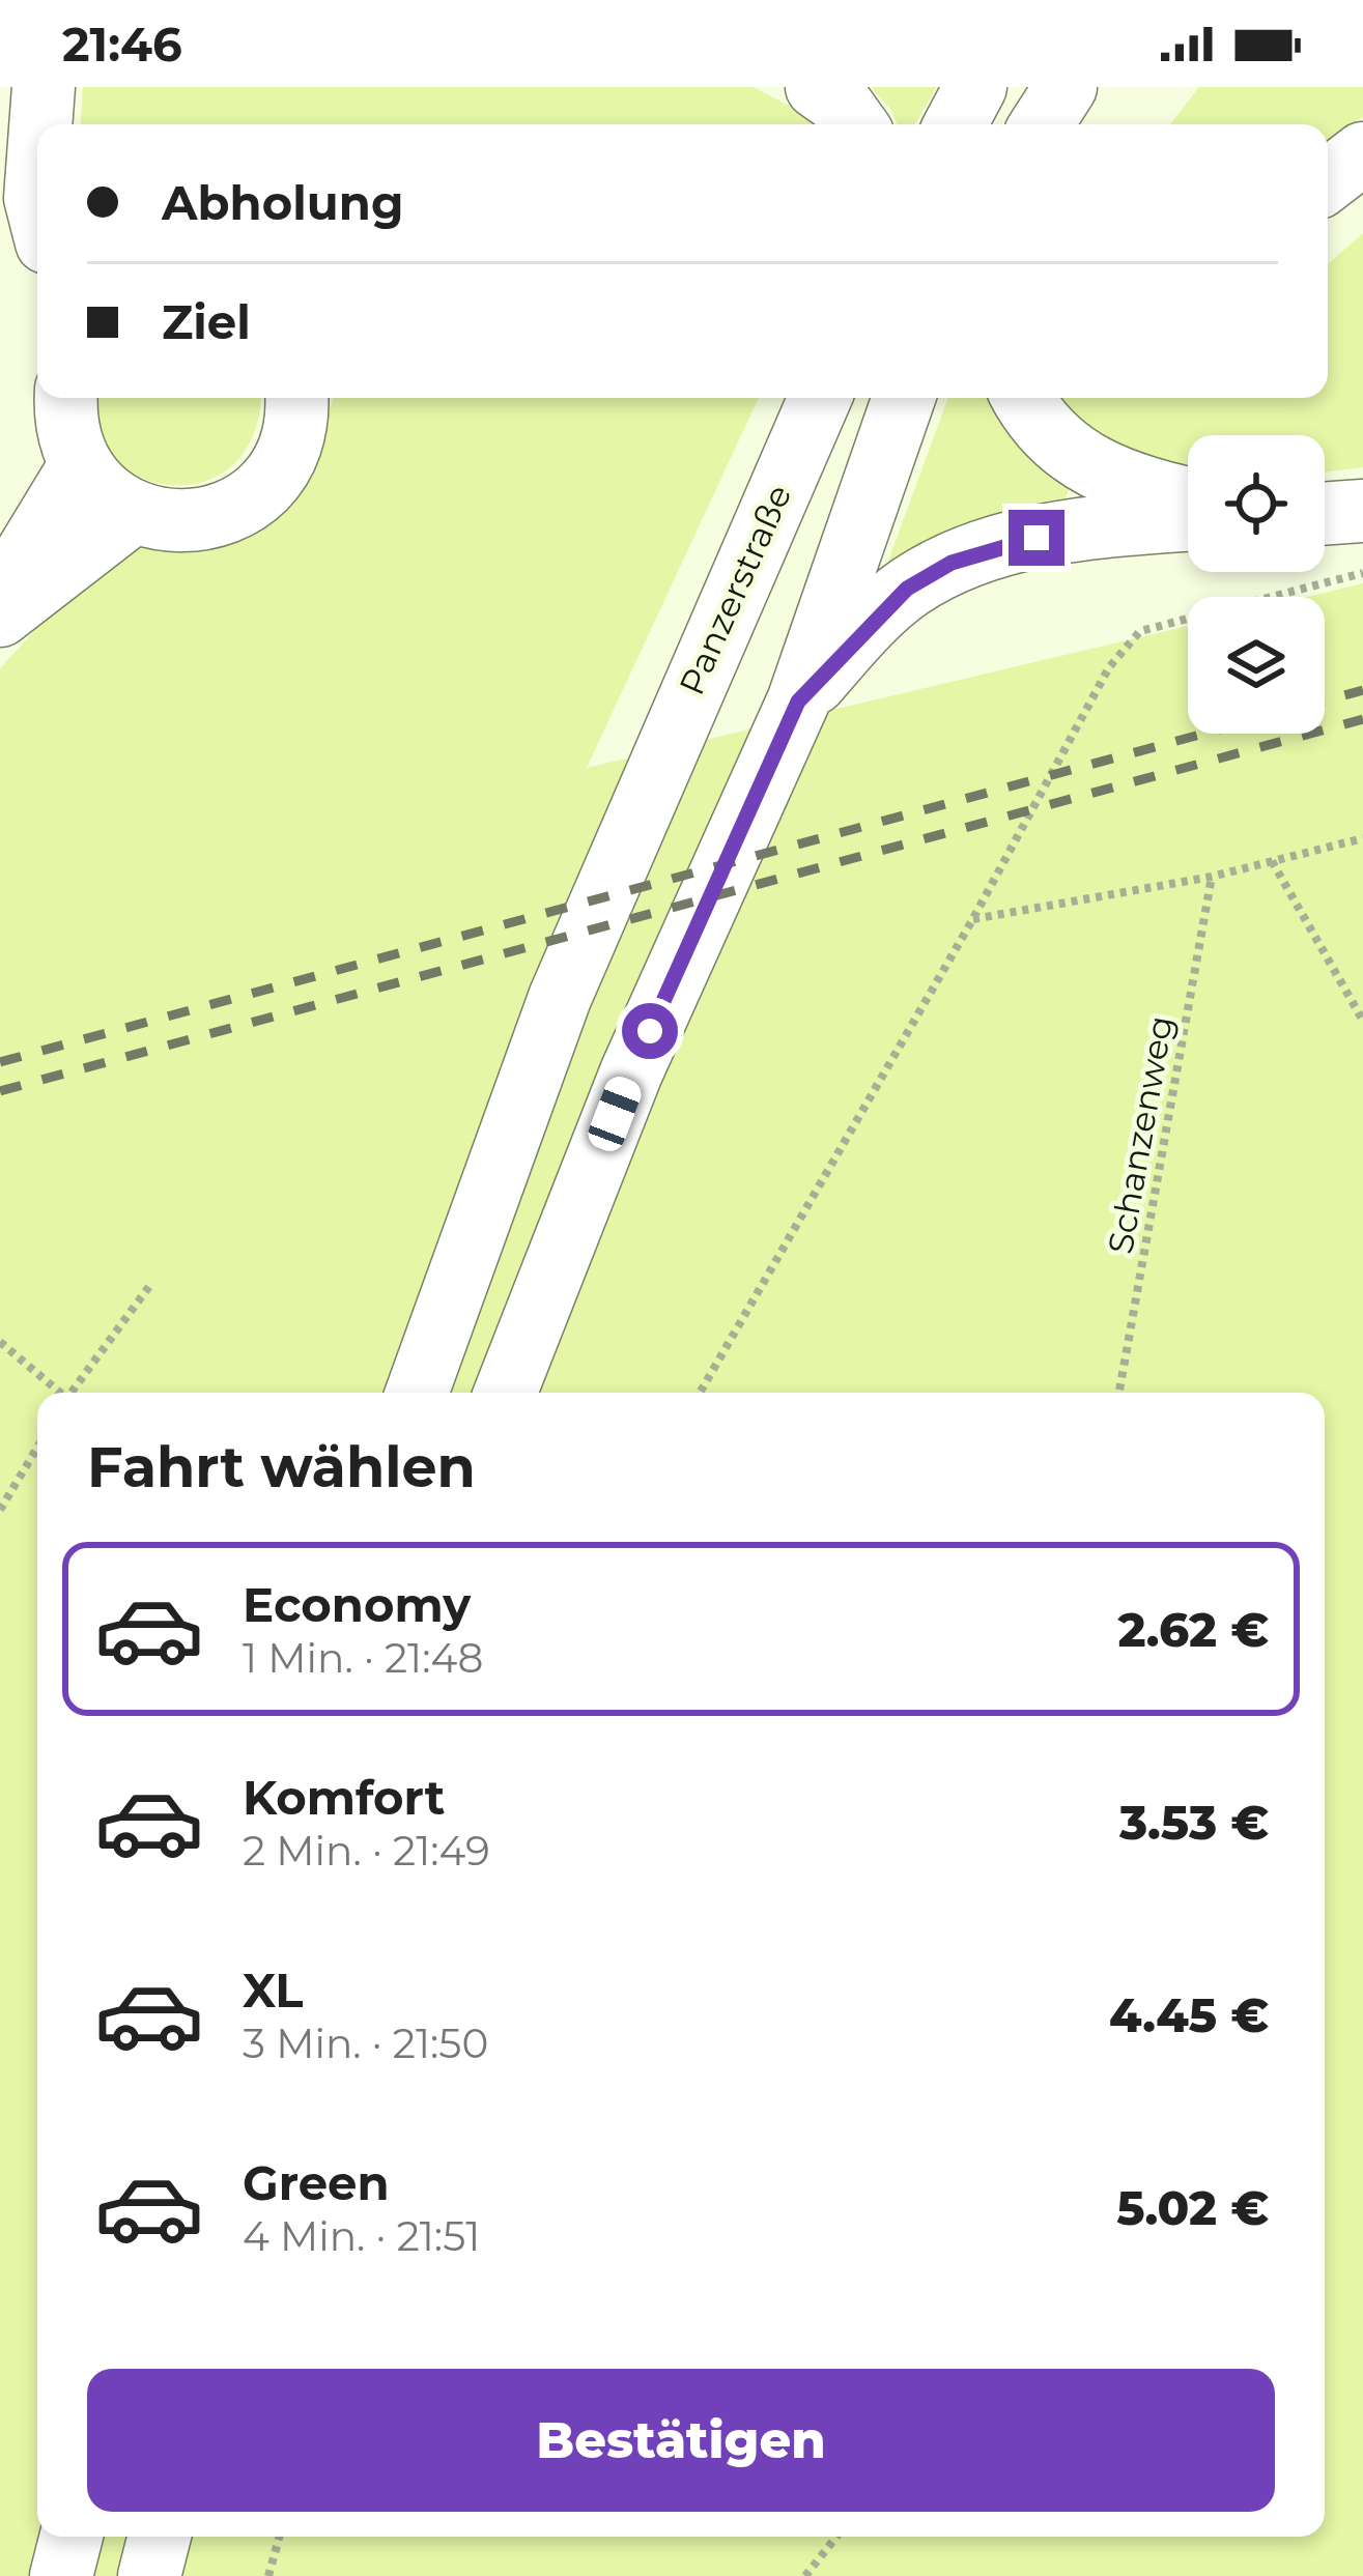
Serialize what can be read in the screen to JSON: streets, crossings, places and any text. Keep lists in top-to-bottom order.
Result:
{
  "streets": {
    "main road": ["Panzerstraße"],
    "path": ["Schanzenweg"]
  },
  "page": {
    "status": "21:46",
    "banner": ["Abholung", "Ziel"],
    "heading": "Fahrt wählen",
    "list": [
      {
        "name": "Economy",
        "note": "1 Min. · 21:48",
        "value": "2.62 €"
      },
      {
        "name": "Komfort",
        "note": "2 Min. · 21:49",
        "value": "3.53 €"
      },
      {
        "name": "XL",
        "note": "3 Min. · 21:50",
        "value": "4.45 €"
      },
      {
        "name": "Green",
        "note": "4 Min. · 21:51",
        "value": "5.02 €"
      }
    ],
    "buttons": "Bestätigen"
  }
}
